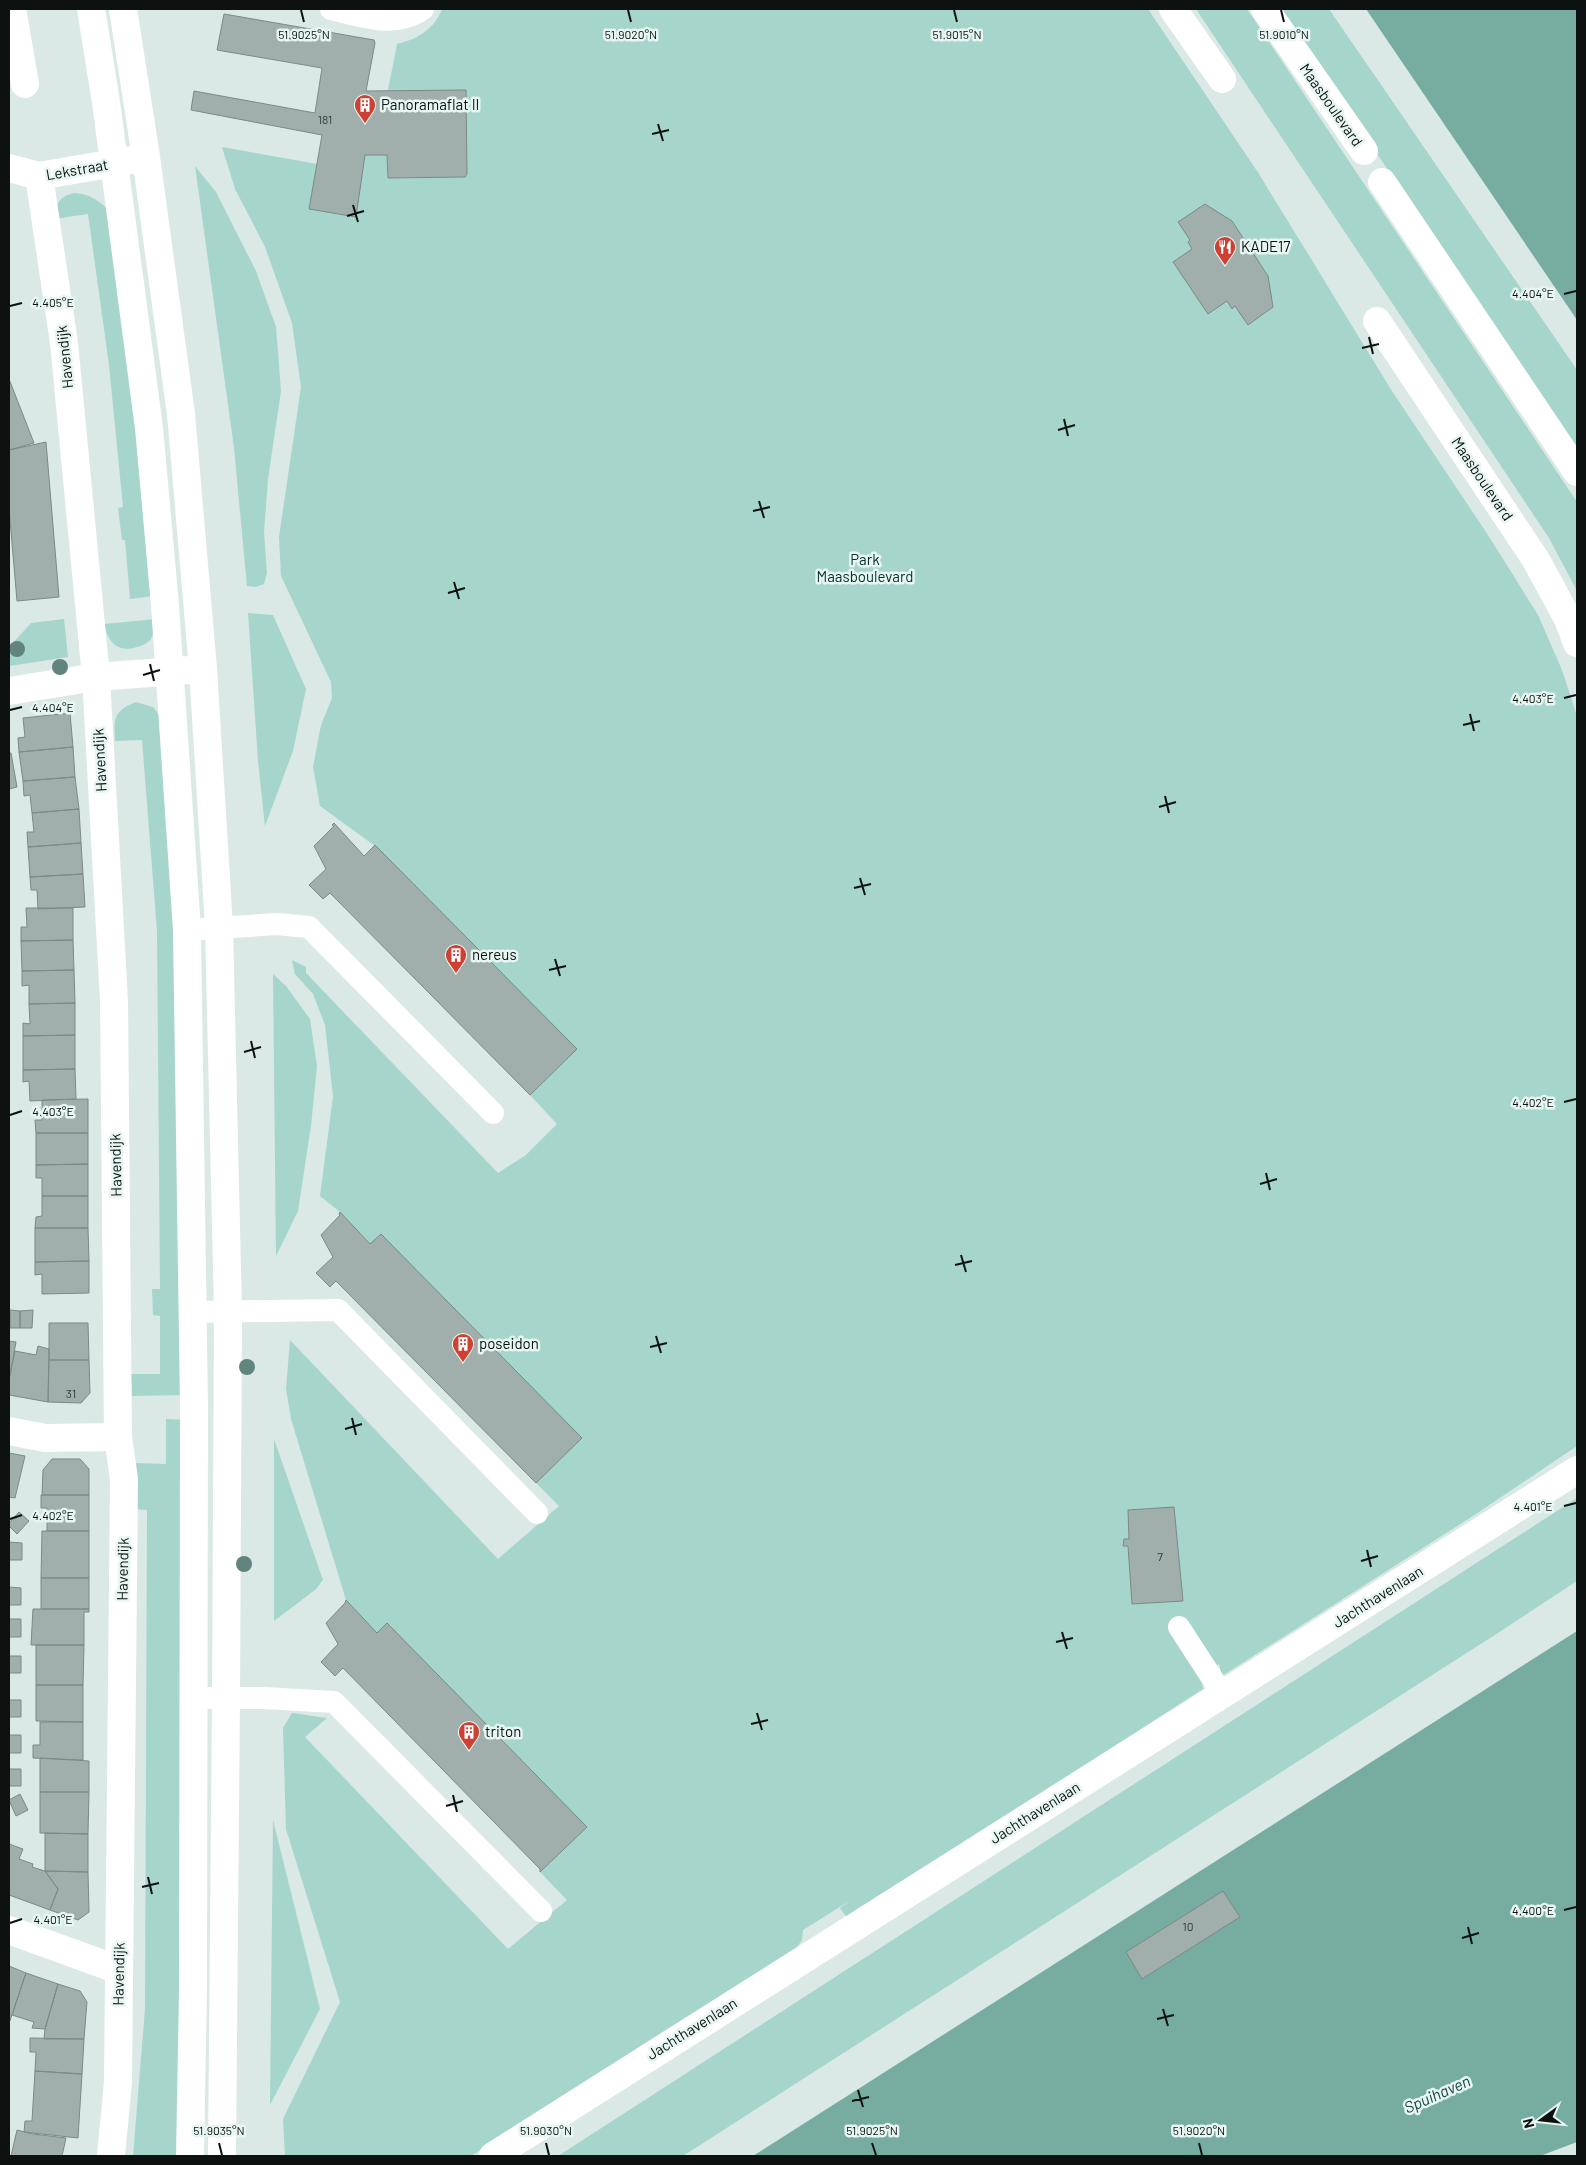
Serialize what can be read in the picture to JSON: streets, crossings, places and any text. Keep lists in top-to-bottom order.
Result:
{
  "streets": {
    "street": [
      "Maasboulevard",
      "Lekstraat",
      "Havendijk",
      "Jachthavenlaan"
    ]
  },
  "crossings": [
    ["Lekstraat", "Havendijk"]
  ],
  "water": ["Spuihaven"],
  "parks": ["Park Maasboulevard"],
  "places": {
    "building": [
      "Panoramaflat II",
      "nereus",
      "poseidon",
      "triton"
    ],
    "restaurant": ["KADE17"]
  },
  "house_numbers": [
    "181",
    "31",
    "7",
    "10"
  ],
  "north": "left",
  "coordinates": [
    "51.9025°N",
    "51.9020°N",
    "51.9015°N",
    "51.9010°N",
    "4.404°E",
    "4.405°E",
    "4.403°E",
    "4.402°E",
    "4.401°E",
    "4.400°E",
    "51.9035°N",
    "51.9030°N"
  ]
}
